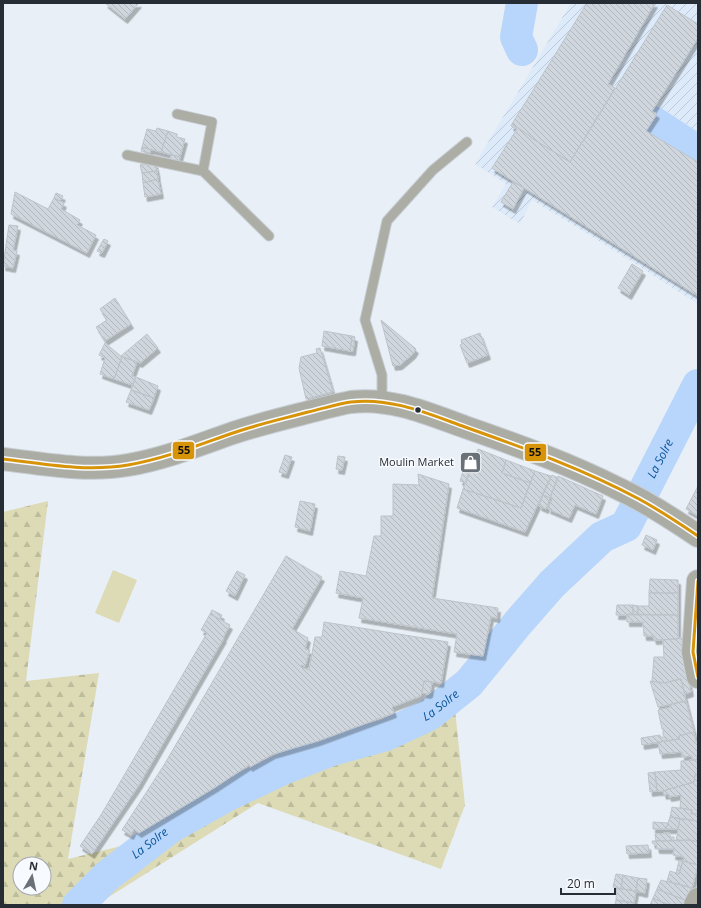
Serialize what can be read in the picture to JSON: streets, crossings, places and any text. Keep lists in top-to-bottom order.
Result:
{
  "water": ["La Solre"],
  "places": {
    "shop": ["Moulin Market"]
  },
  "lines": ["transit line 55"],
  "scale_bar": "20 m",
  "north": "top"
}
